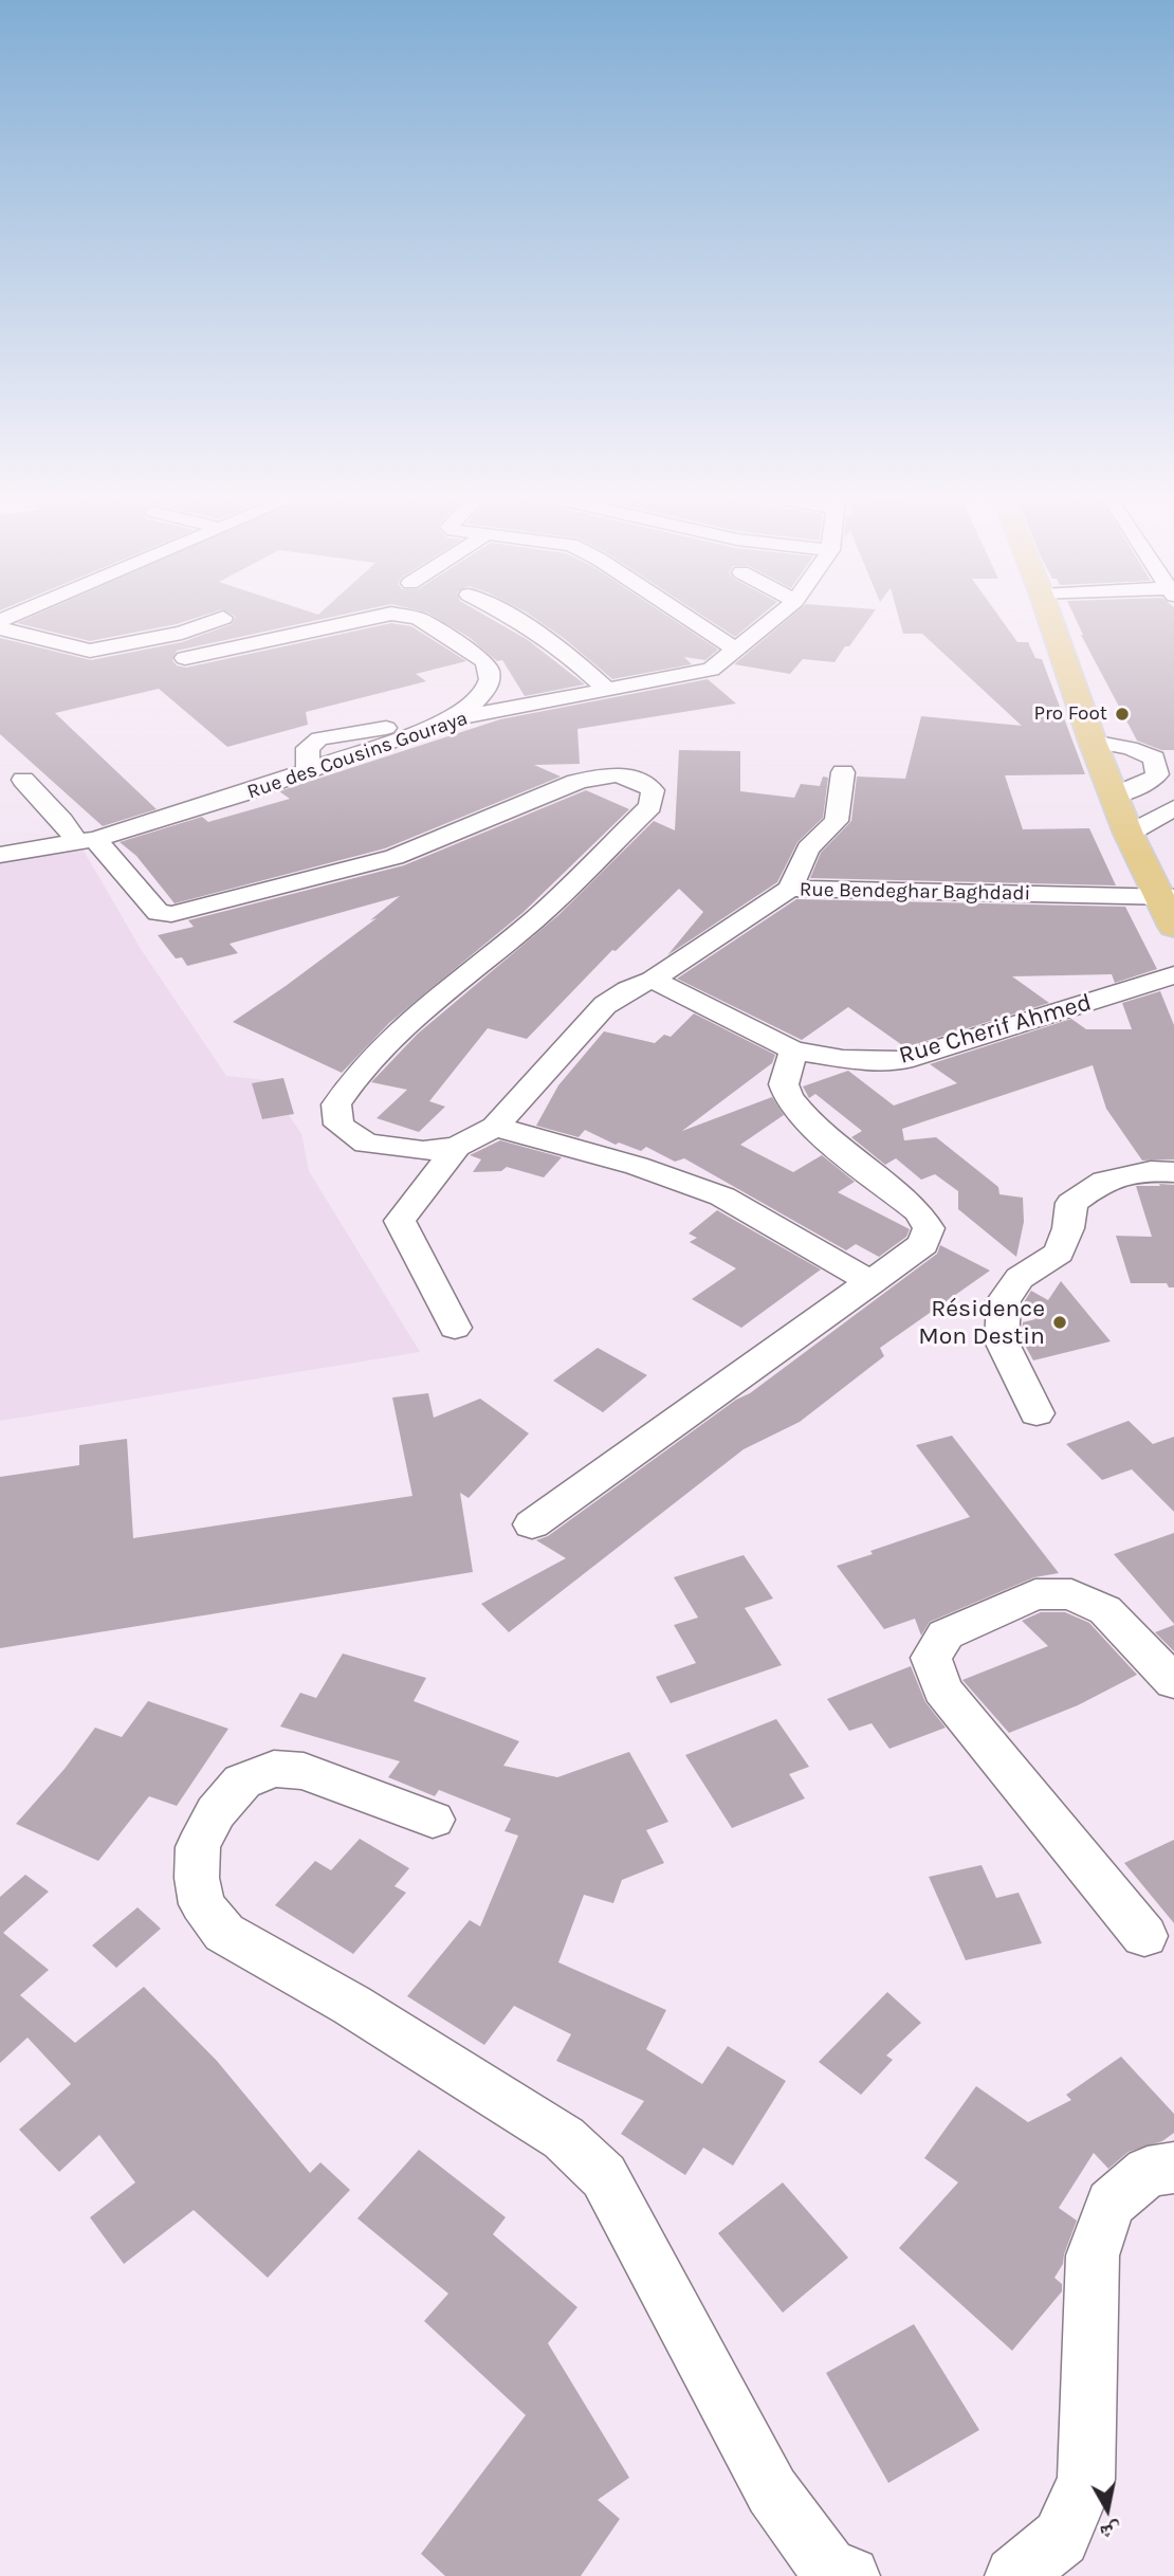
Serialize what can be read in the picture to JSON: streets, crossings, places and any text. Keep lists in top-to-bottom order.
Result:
{
  "streets": {
    "street": ["Rue des Cousins Gouraya", "Rue Bendeghar Baghdadi", "Rue Cherif Ahmed"]
  },
  "crossings": [
    ["Rue Bendeghar Baghdadi", "Rue Cherif Ahmed"]
  ],
  "places": ["Pro Foot", "Résidence Mon Destin"],
  "north": "bottom"
}
